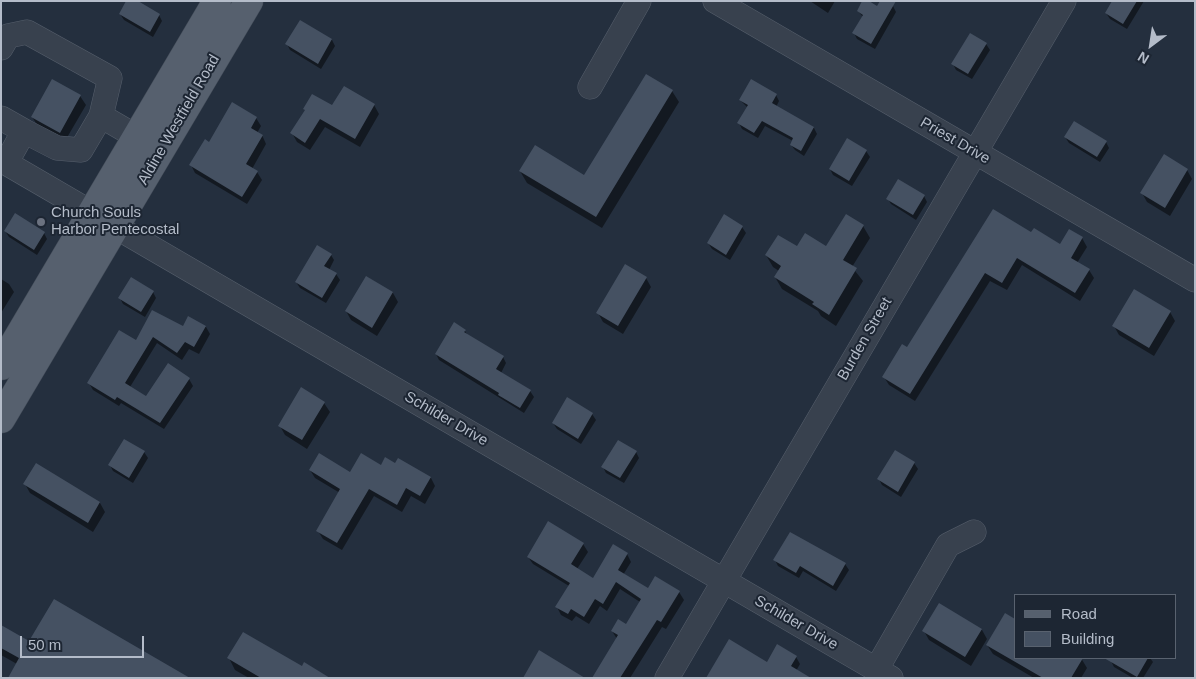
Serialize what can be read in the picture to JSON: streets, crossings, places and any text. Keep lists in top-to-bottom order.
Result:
{
  "streets": {
    "main road": ["Aldine Westfield Road"],
    "street": ["Priest Drive", "Burden Street", "Schilder Drive"]
  },
  "crossings": [
    ["Aldine Westfield Road", "Schilder Drive"],
    ["Priest Drive", "Burden Street"],
    ["Burden Street", "Schilder Drive"]
  ],
  "places": ["Church Souls Harbor Pentecostal"],
  "legend": ["Road", "Building"],
  "scale_bar": "50 m",
  "north": "bottom left"
}
